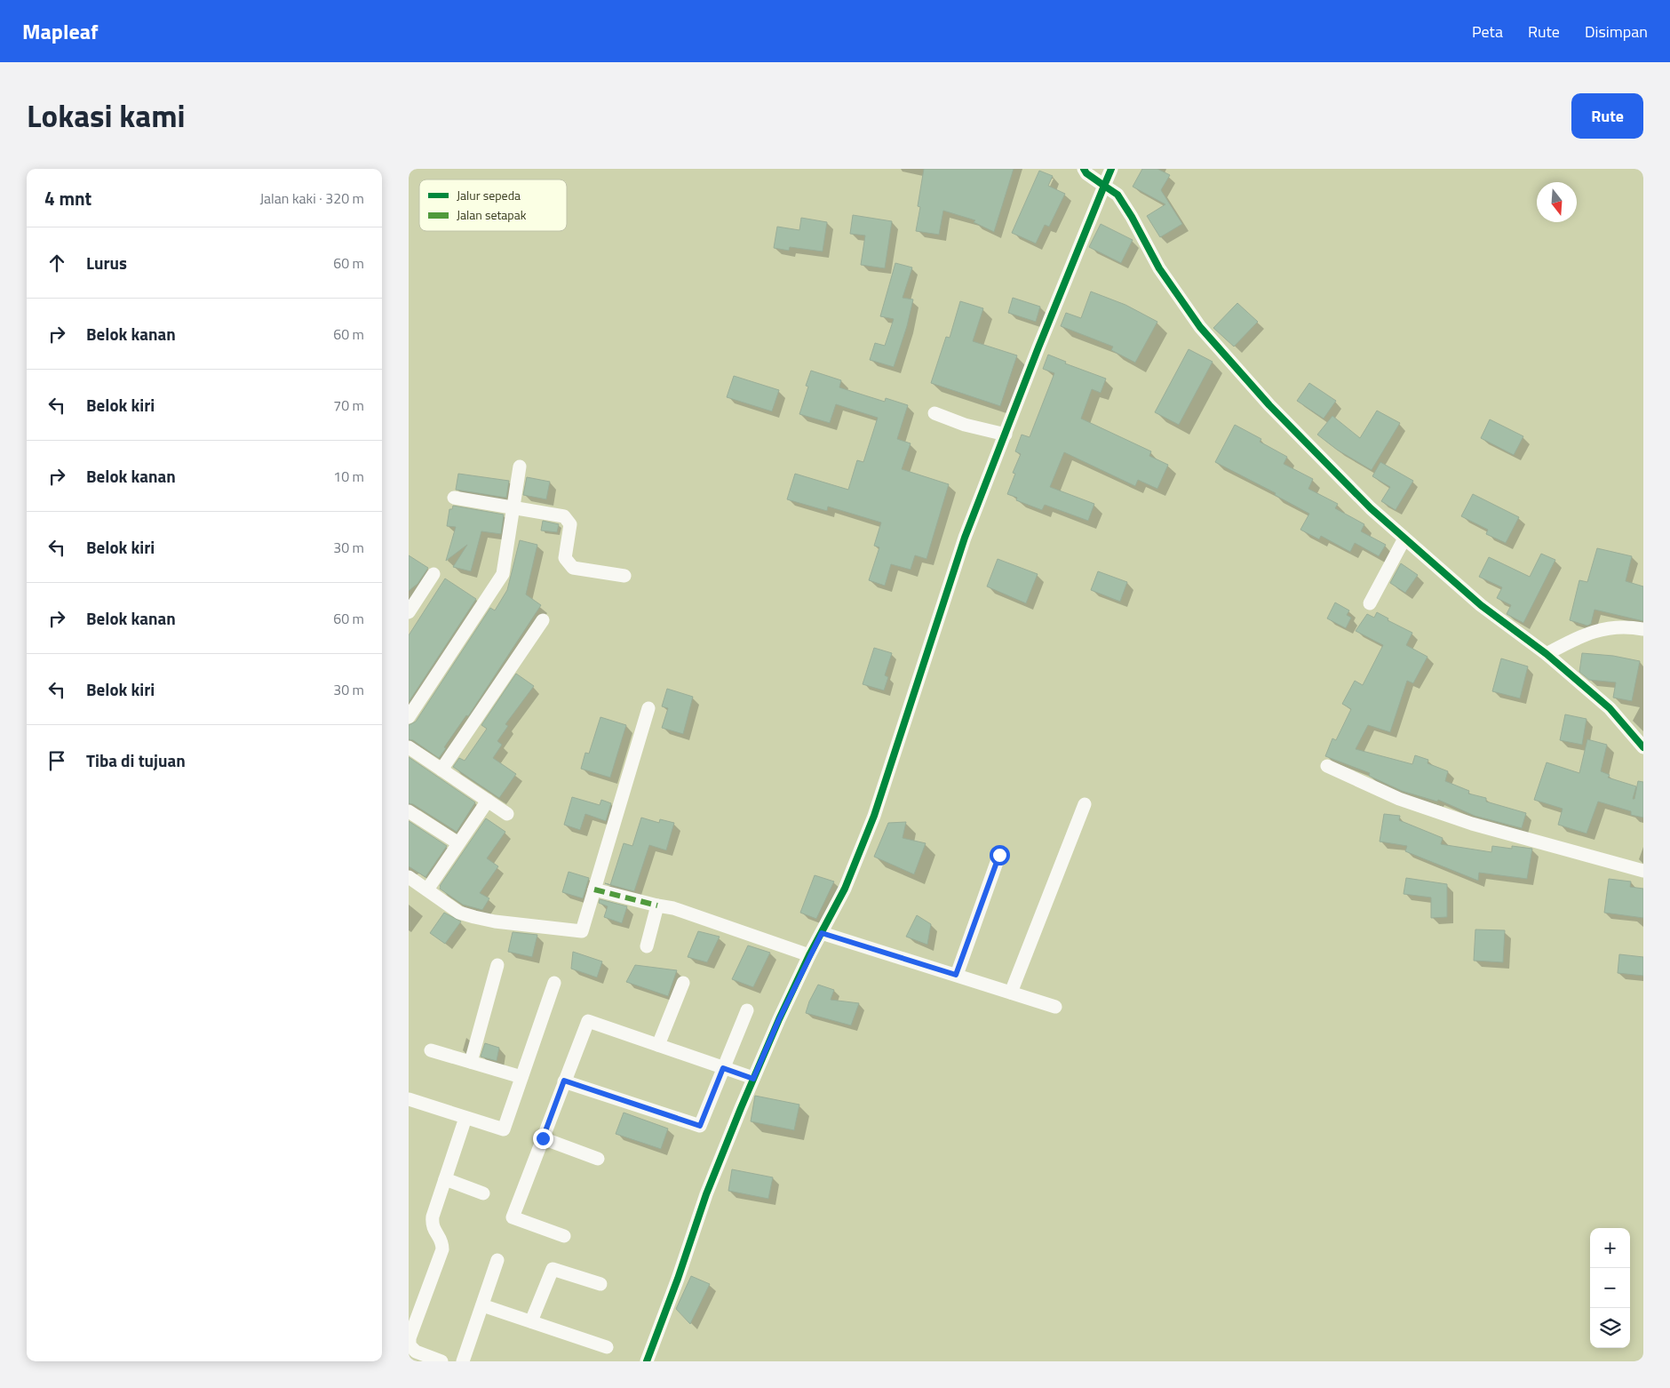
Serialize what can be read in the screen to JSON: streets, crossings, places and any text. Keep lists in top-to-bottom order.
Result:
{
  "legend": ["Jalur sepeda", "Jalan setapak"],
  "north": "bottom",
  "page": {
    "header": "Mapleaf",
    "nav": ["Peta", "Rute", "Disimpan"],
    "title": "Lokasi kami",
    "buttons": "Rute",
    "heading": ["4 mnt", "Jalan kaki · 320 m"],
    "list": [
      ["Lurus", "60 m"],
      ["Belok kanan", "60 m"],
      ["Belok kiri", "70 m"],
      ["Belok kanan", "10 m"],
      ["Belok kiri", "30 m"],
      ["Belok kanan", "60 m"],
      ["Belok kiri", "30 m"],
      "Tiba di tujuan"
    ],
    "map_buttons": ["+", "−"]
  }
}
